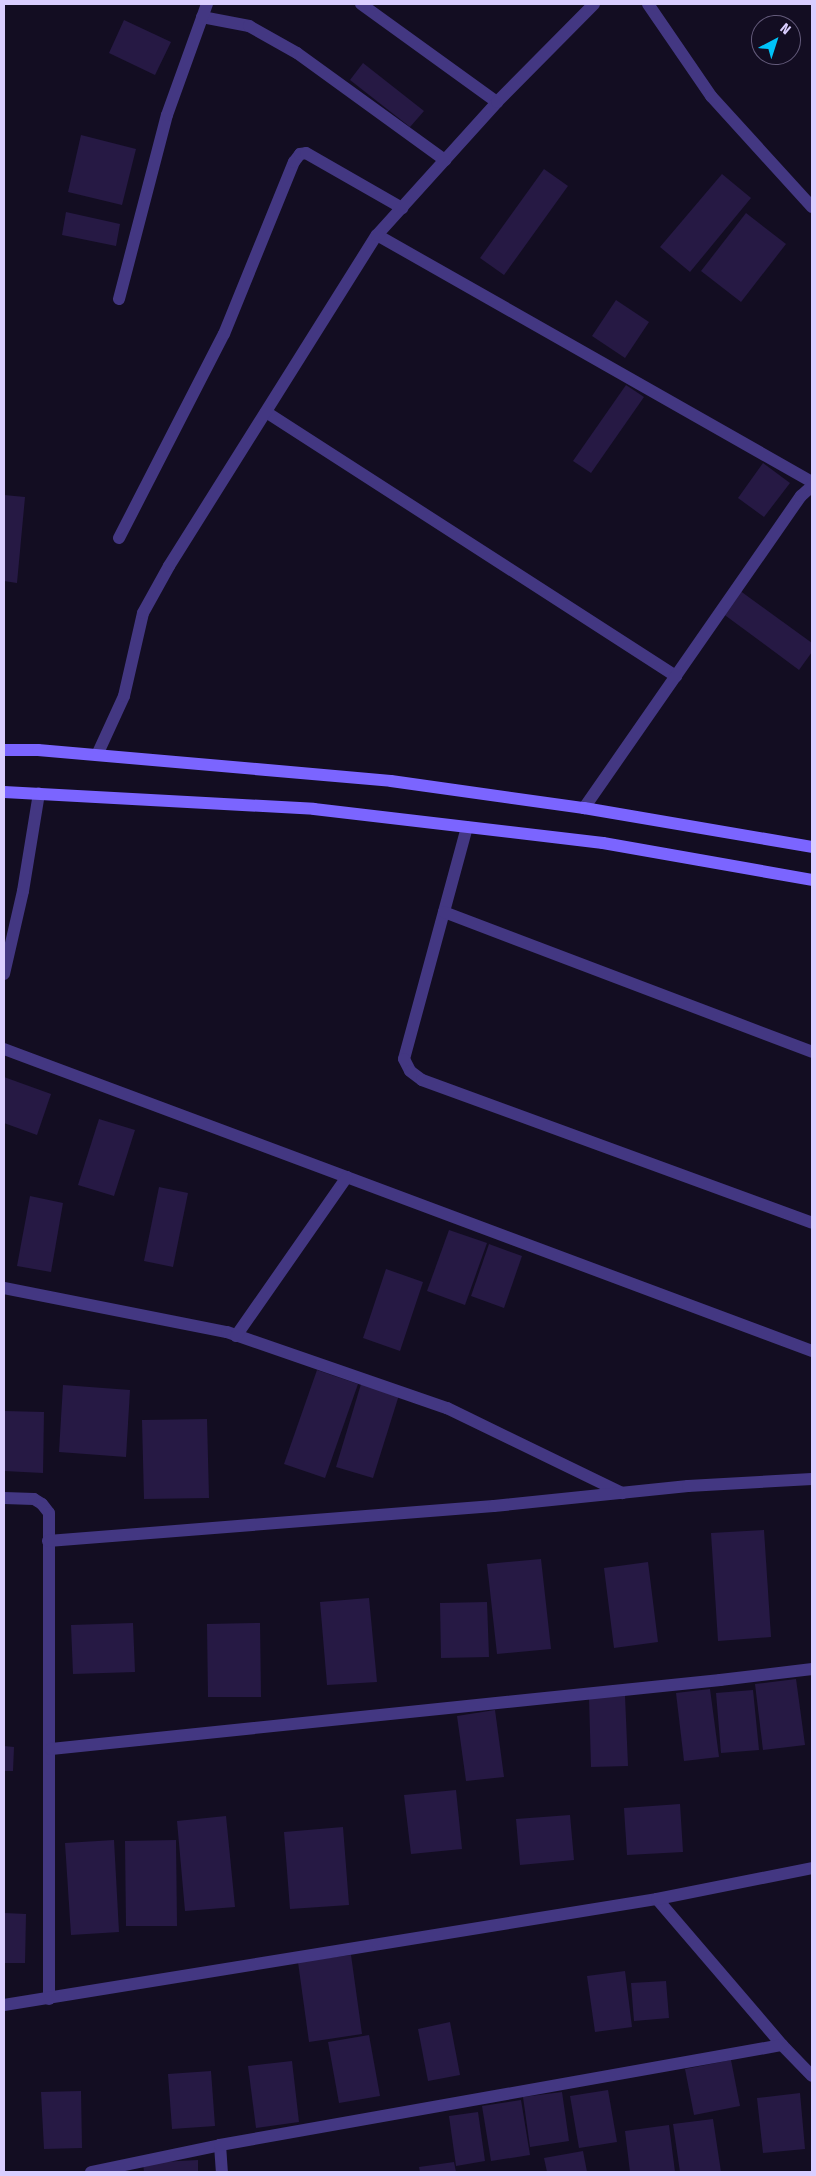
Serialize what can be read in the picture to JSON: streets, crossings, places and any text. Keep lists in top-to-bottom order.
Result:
{
  "north": "top right"
}
